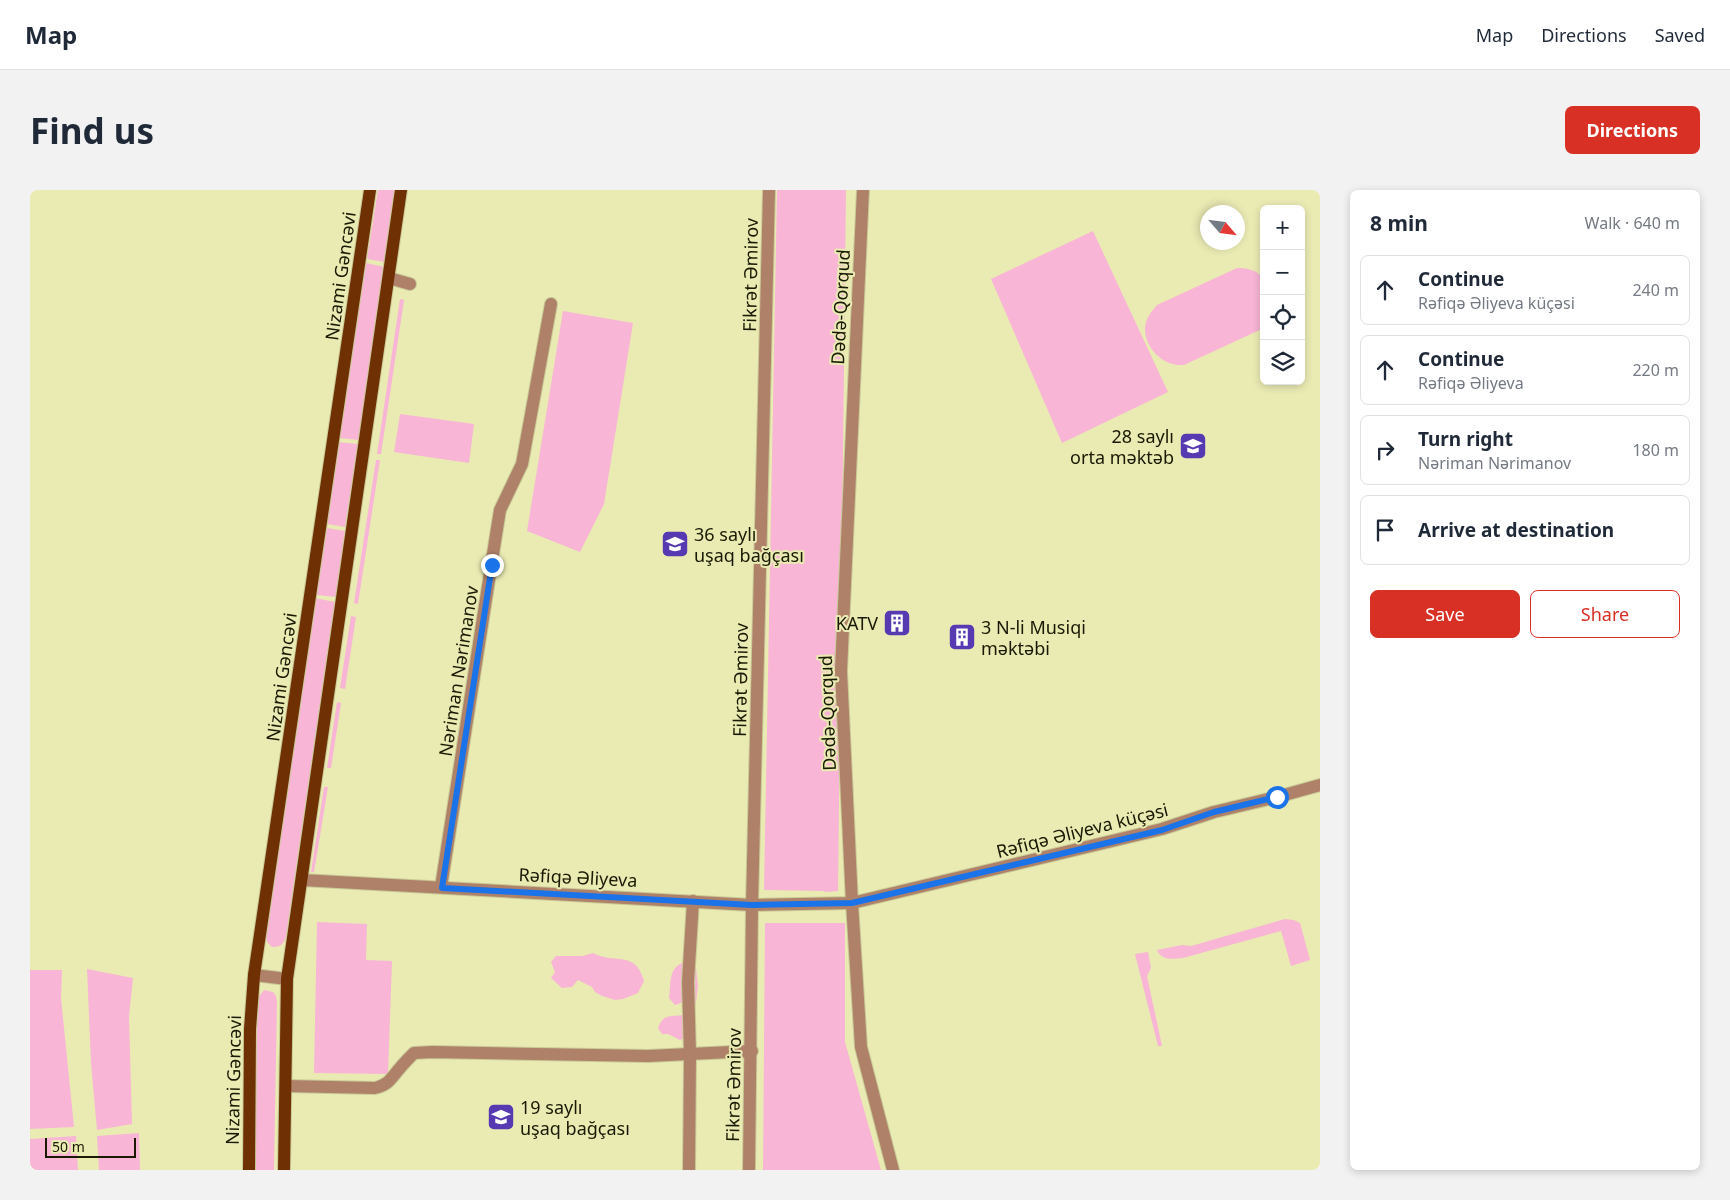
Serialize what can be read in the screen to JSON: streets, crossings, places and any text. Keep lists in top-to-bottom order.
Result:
{
  "streets": {
    "main road": ["Nizami Gəncəvi"],
    "street": [
      "Fikrət Əmirov",
      "Dədə-Qorqud",
      "Nəriman Nərimanov",
      "Rəfiqə Əliyeva küçəsi",
      "Rəfiqə Əliyeva"
    ]
  },
  "crossings": [
    ["Fikrət Əmirov", "Rəfiqə Əliyeva"],
    ["Dədə-Qorqud", "Rəfiqə Əliyeva küçəsi"],
    ["Dədə-Qorqud", "Rəfiqə Əliyeva"],
    ["Nəriman Nərimanov", "Rəfiqə Əliyeva"],
    ["Rəfiqə Əliyeva küçəsi", "Rəfiqə Əliyeva"]
  ],
  "places": {
    "school or university": ["28 saylı orta məktəb", "36 saylı uşaq bağçası", "19 saylı uşaq bağçası"],
    "building": ["KATV", "3 N-li Musiqi məktəbi"]
  },
  "scale_bar": "50 m",
  "north": "bottom right",
  "page": {
    "header": "Map",
    "nav": ["Map", "Directions", "Saved"],
    "buttons": [
      "Directions",
      ["Save", "Share"]
    ],
    "title": "Find us",
    "heading": ["8 min", "Walk · 640 m"],
    "map_buttons": ["+", "−"],
    "list": [
      ["Continue", "Rəfiqə Əliyeva küçəsi", "240 m"],
      ["Continue", "Rəfiqə Əliyeva", "220 m"],
      ["Turn right", "Nəriman Nərimanov", "180 m"],
      "Arrive at destination"
    ],
    "scale": "50 m"
  }
}
